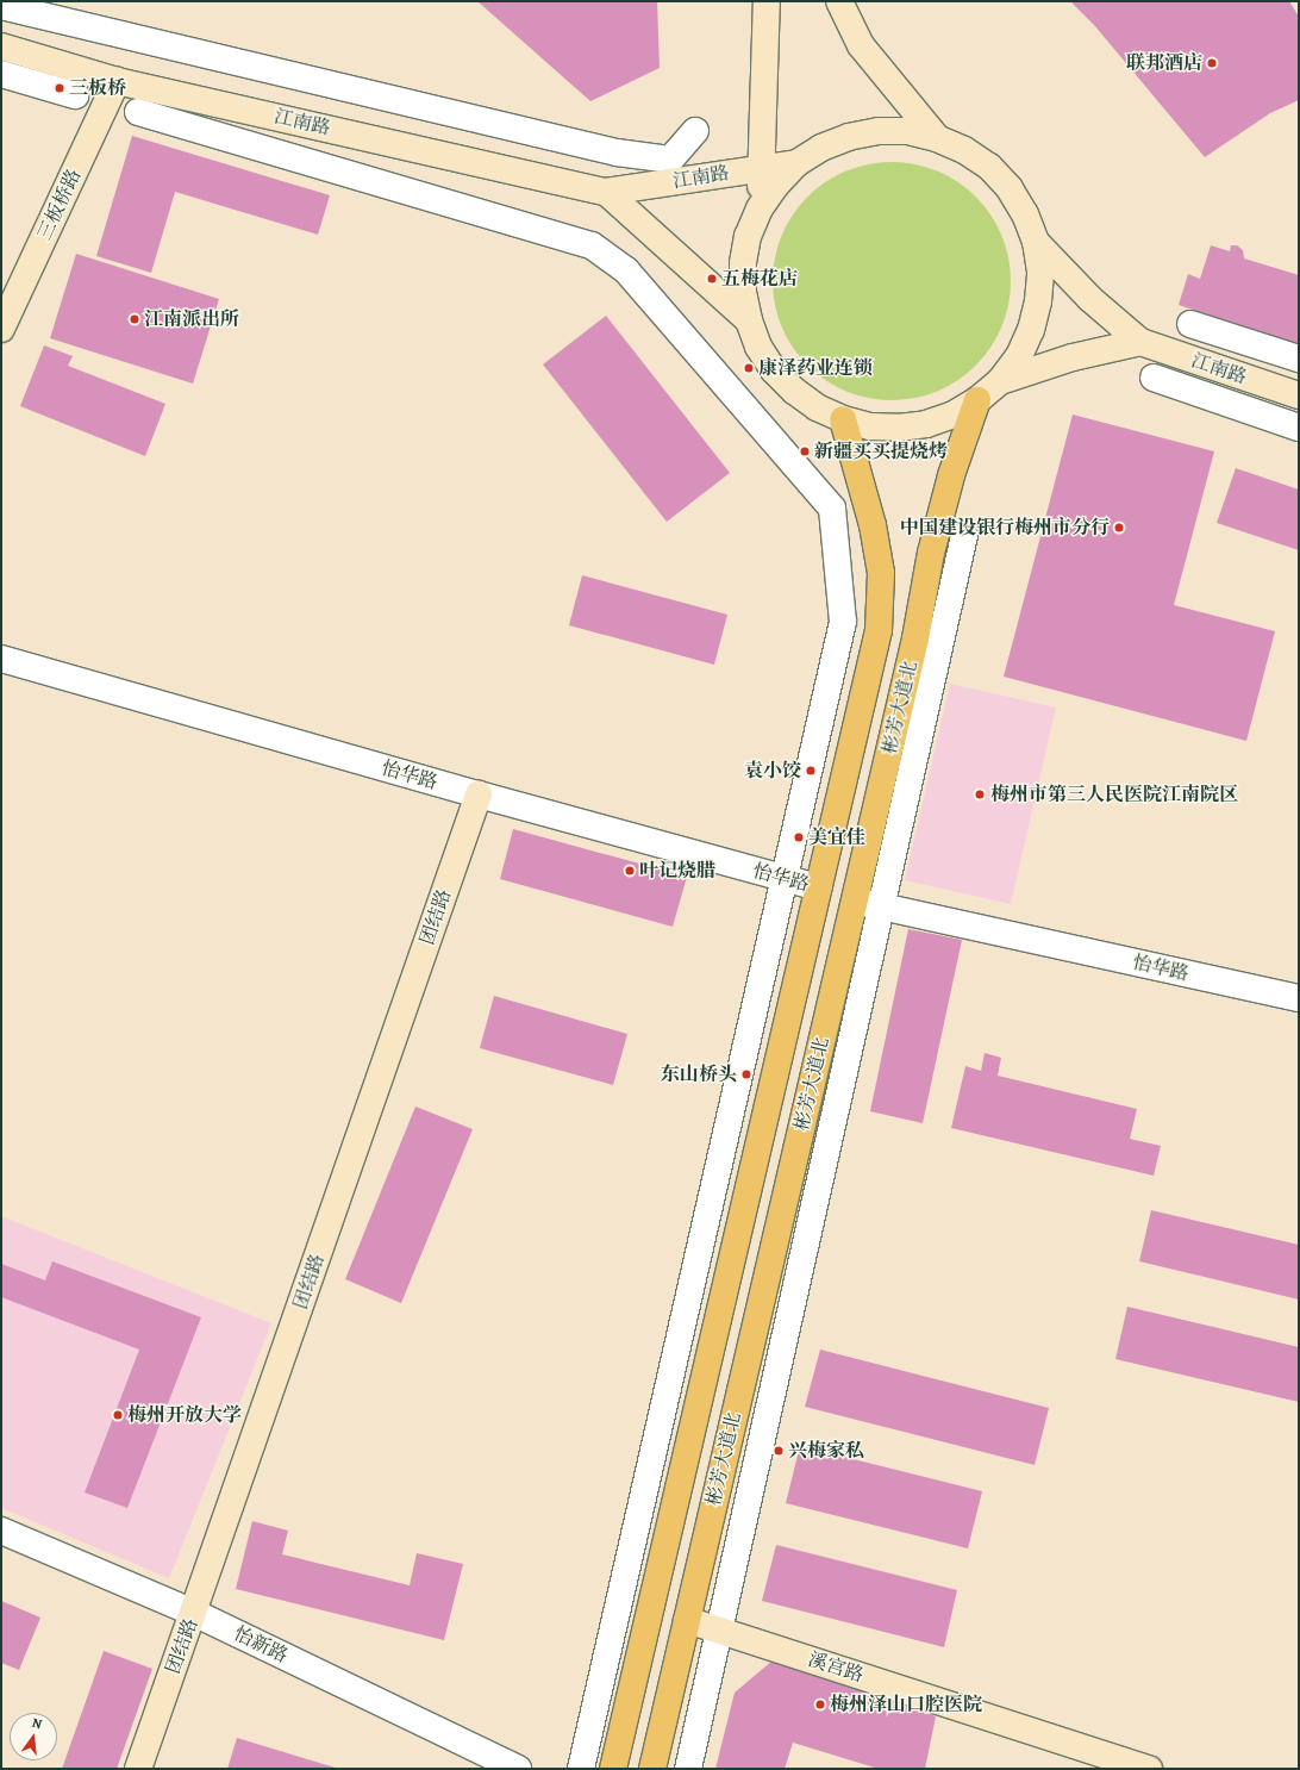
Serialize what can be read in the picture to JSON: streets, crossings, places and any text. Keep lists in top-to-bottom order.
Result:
{
  "streets": {
    "main road": [
      "江南路",
      "三板桥路",
      "彬芳大道北",
      "团结路",
      "溪宫路"
    ],
    "street": ["怡华路", "怡新路"]
  },
  "crossings": [
    ["江南路", "三板桥路"],
    ["彬芳大道北", "怡华路"],
    ["彬芳大道北", "溪宫路"],
    ["怡华路", "团结路"],
    ["团结路", "怡新路"]
  ],
  "places": [
    "联邦酒店",
    "三板桥",
    "五梅花店",
    "江南派出所",
    "康泽药业连锁",
    "新疆买买提烧烤",
    "中国建设银行梅州市分行",
    "袁小饺",
    "梅州市第三人民医院江南院区",
    "美宜佳",
    "叶记烧腊",
    "东山桥头",
    "梅州开放大学",
    "兴梅家私",
    "梅州泽山口腔医院"
  ],
  "north": "top"
}
